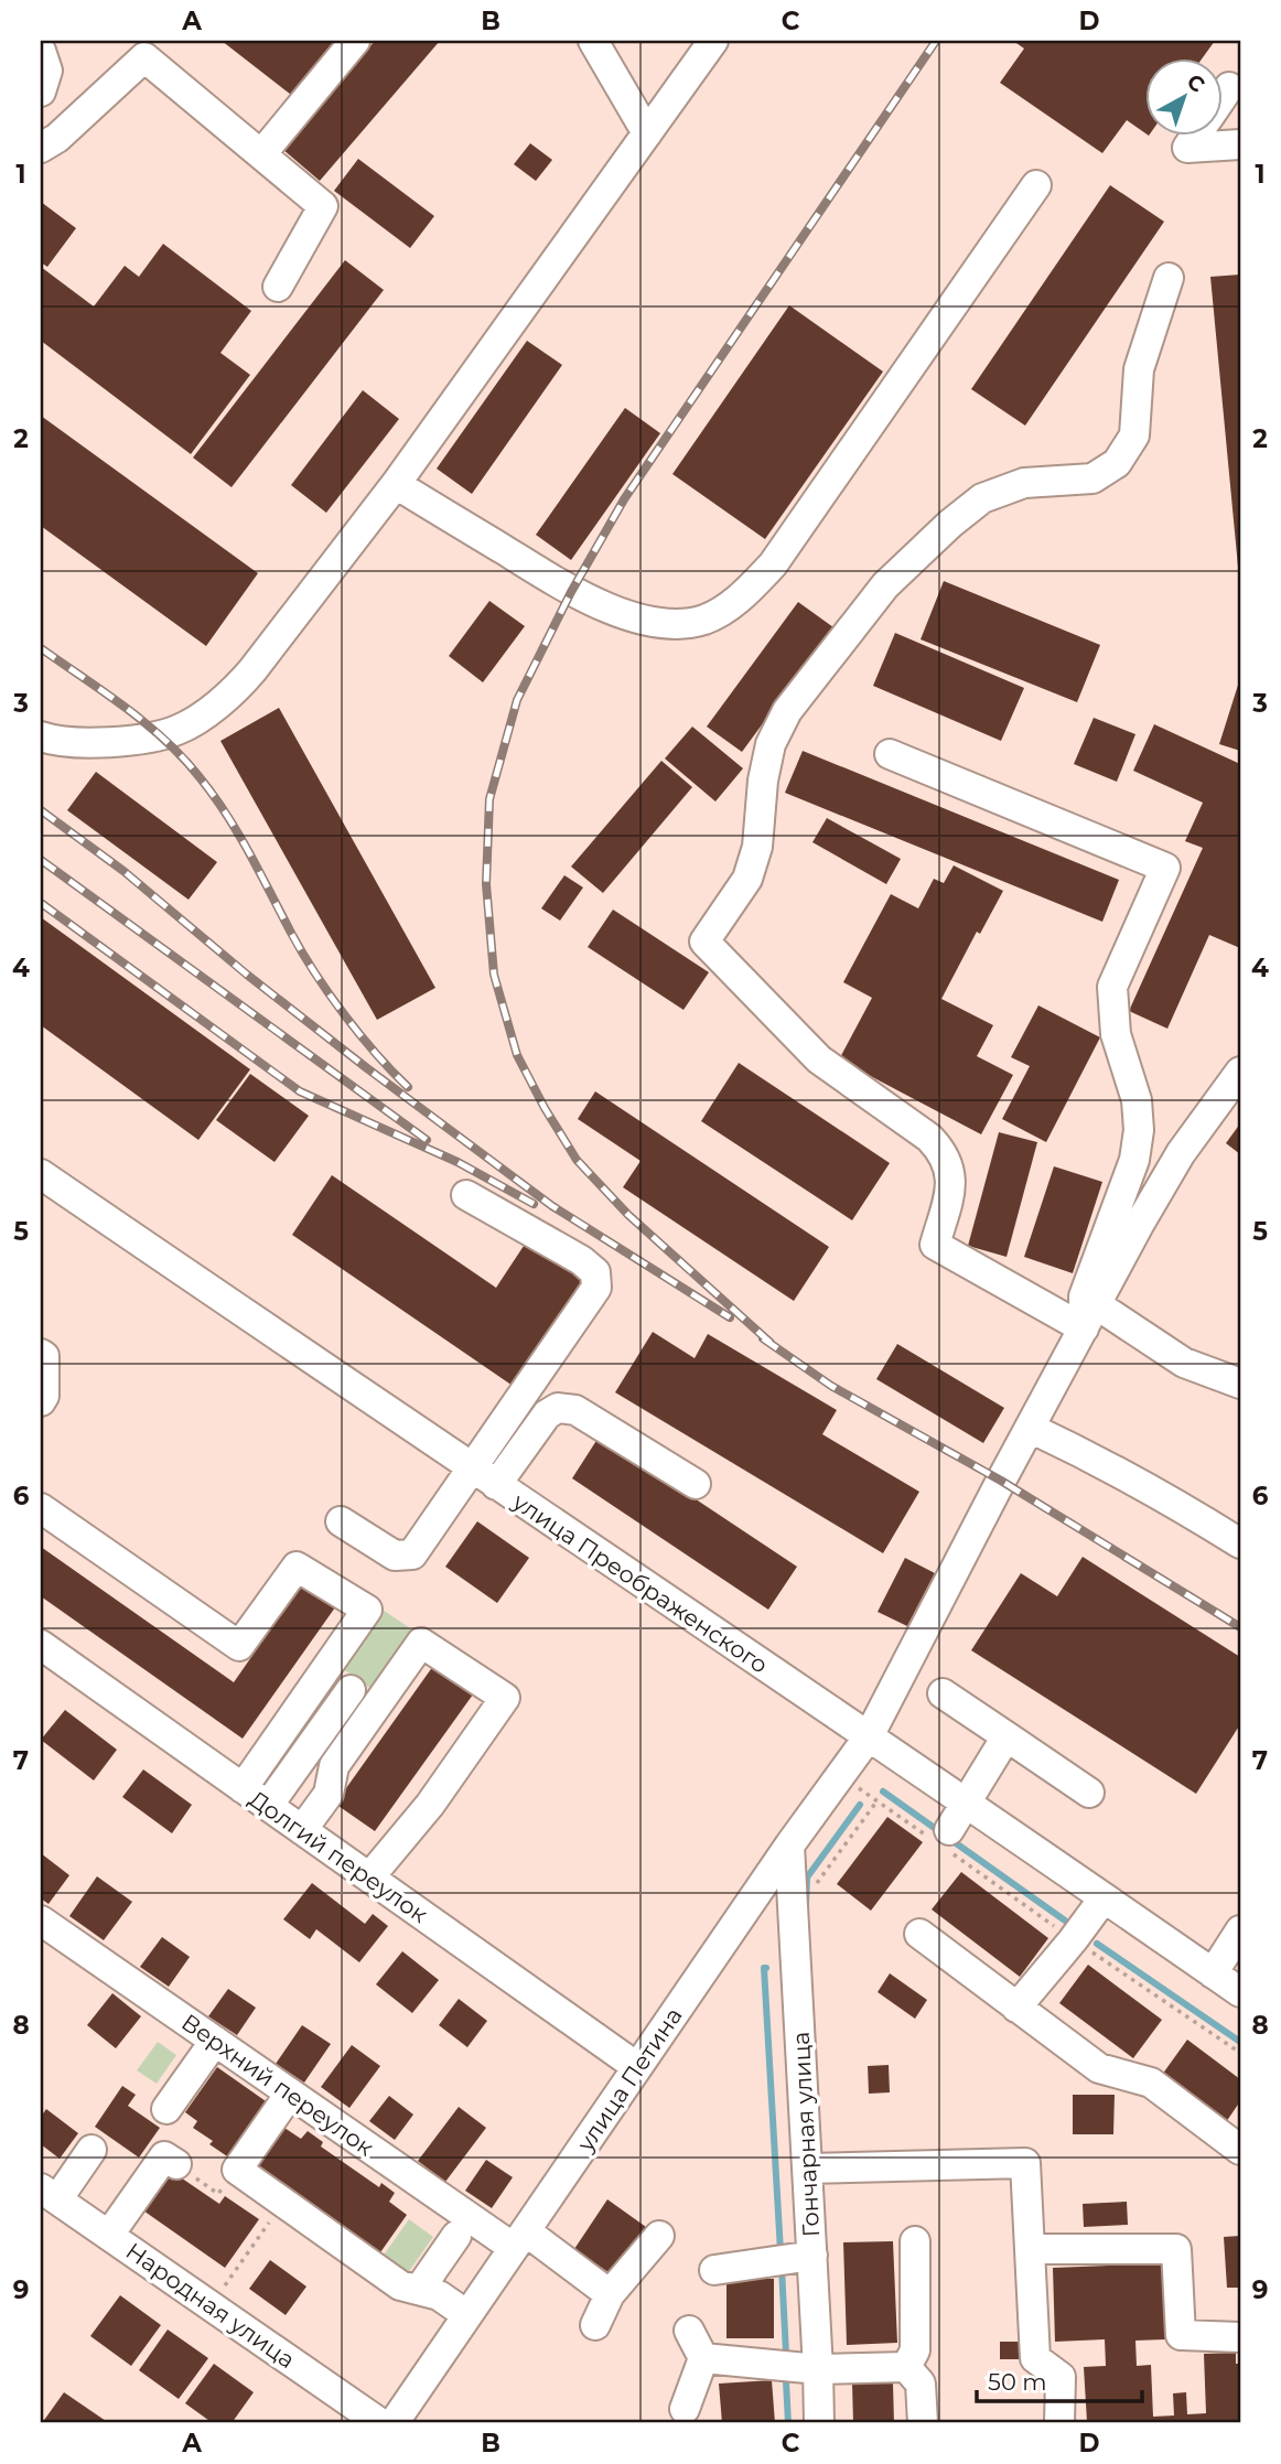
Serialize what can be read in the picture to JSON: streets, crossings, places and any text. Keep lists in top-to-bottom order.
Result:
{
  "streets": {
    "street": [
      "улица Преображенского",
      "Долгий переулок",
      "улица Петина",
      "Верхний переулок",
      "Гончарная улица",
      "Народная улица"
    ]
  },
  "crossings": [
    ["улица Преображенского", "улица Петина"],
    ["Долгий переулок", "улица Петина"],
    ["улица Петина", "Верхний переулок"],
    ["улица Петина", "Гончарная улица"]
  ],
  "scale_bar": "50 m",
  "north": "top right",
  "grid": {
    "columns": [
      "A",
      "B",
      "C",
      "D"
    ],
    "rows": [
      "1",
      "2",
      "3",
      "4",
      "5",
      "6",
      "7",
      "8",
      "9"
    ]
  }
}
